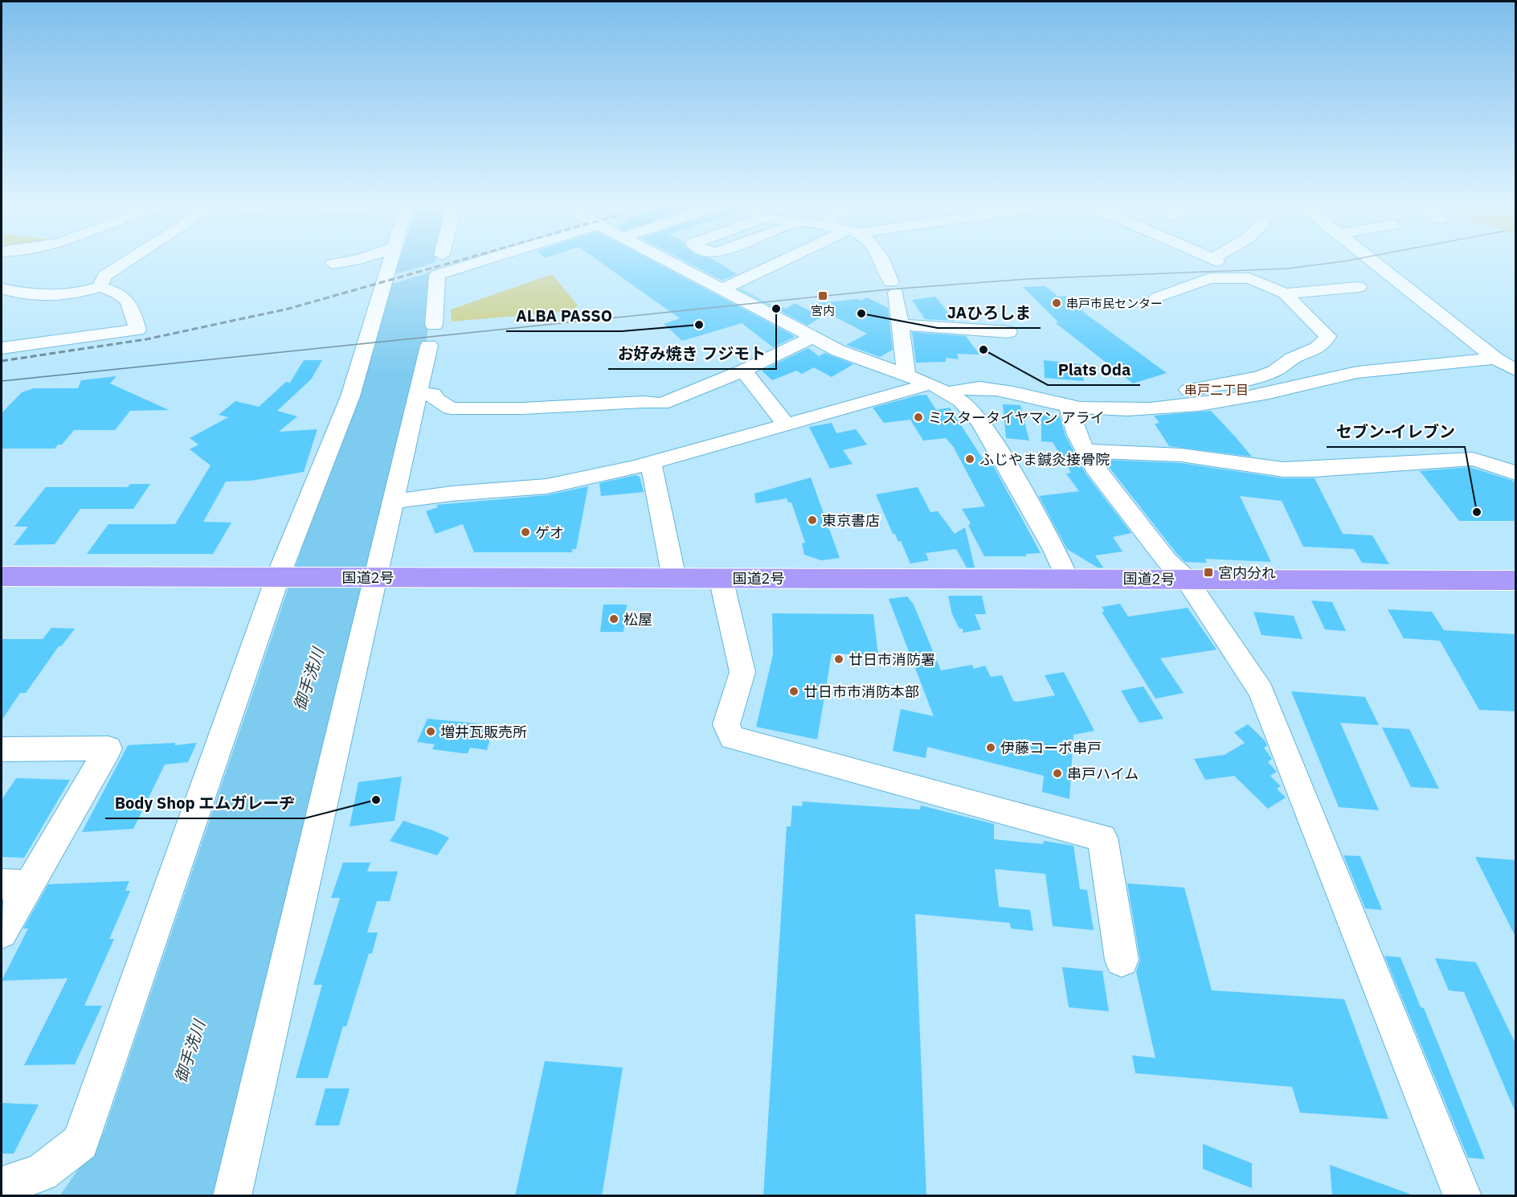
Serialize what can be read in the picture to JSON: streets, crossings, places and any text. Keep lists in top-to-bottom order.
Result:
{
  "streets": {
    "highway": ["国道2号"]
  },
  "districts": ["串戸二丁目"],
  "water": ["御手洗川"],
  "places": {
    "transit": ["宮内", "宮内分れ"],
    "other": [
      "串戸市民センター",
      "お好み焼き フジモト",
      "JAひろしま",
      "ALBA PASSO",
      "Plats Oda",
      "ミスタータイヤマン アライ",
      "ふじやま鍼灸接骨院",
      "セブン-イレブン",
      "東京書店",
      "ゲオ",
      "松屋",
      "廿日市消防署",
      "廿日市市消防本部",
      "増井瓦販売所",
      "伊藤コーポ串戸",
      "串戸ハイム",
      "Body Shop エムガレーヂ"
    ]
  }
}
